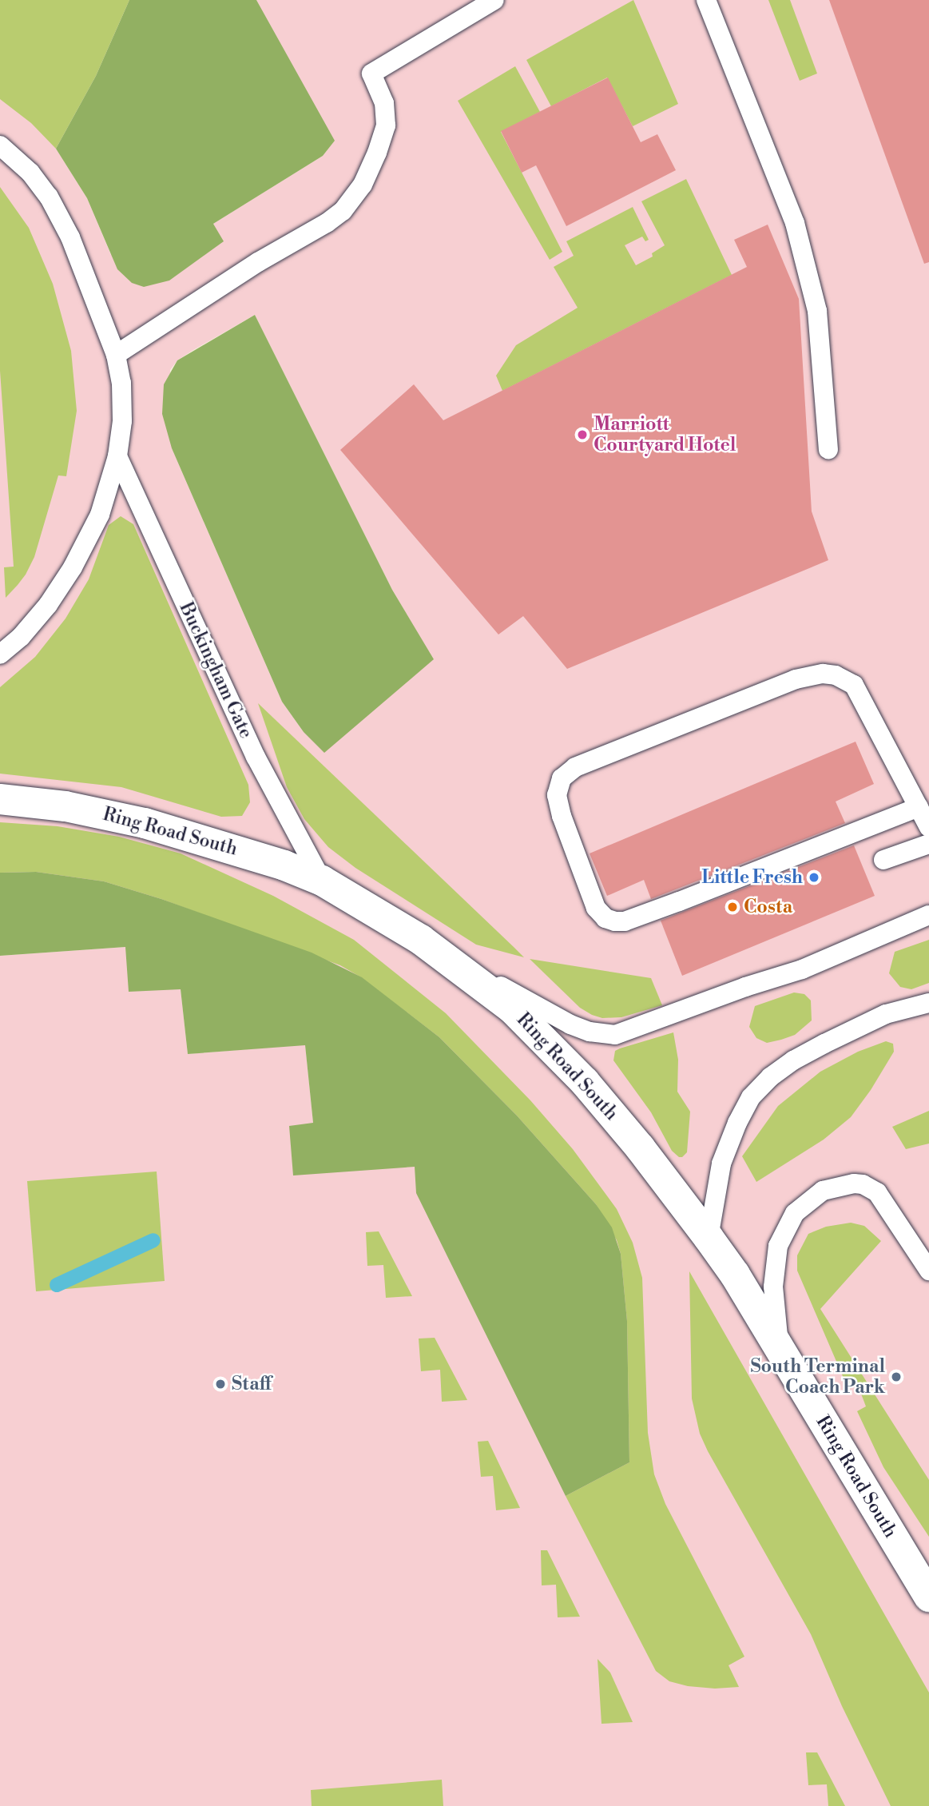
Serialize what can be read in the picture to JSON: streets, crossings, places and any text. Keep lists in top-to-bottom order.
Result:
{
  "streets": {
    "street": ["Ring Road South"],
    "lane": ["Buckingham Gate"]
  },
  "crossings": [
    ["Buckingham Gate", "Ring Road South"]
  ],
  "places": [
    "Marriott Courtyard Hotel",
    "Little Fresh",
    "Costa",
    "South Terminal Coach Park",
    "Staff"
  ]
}
